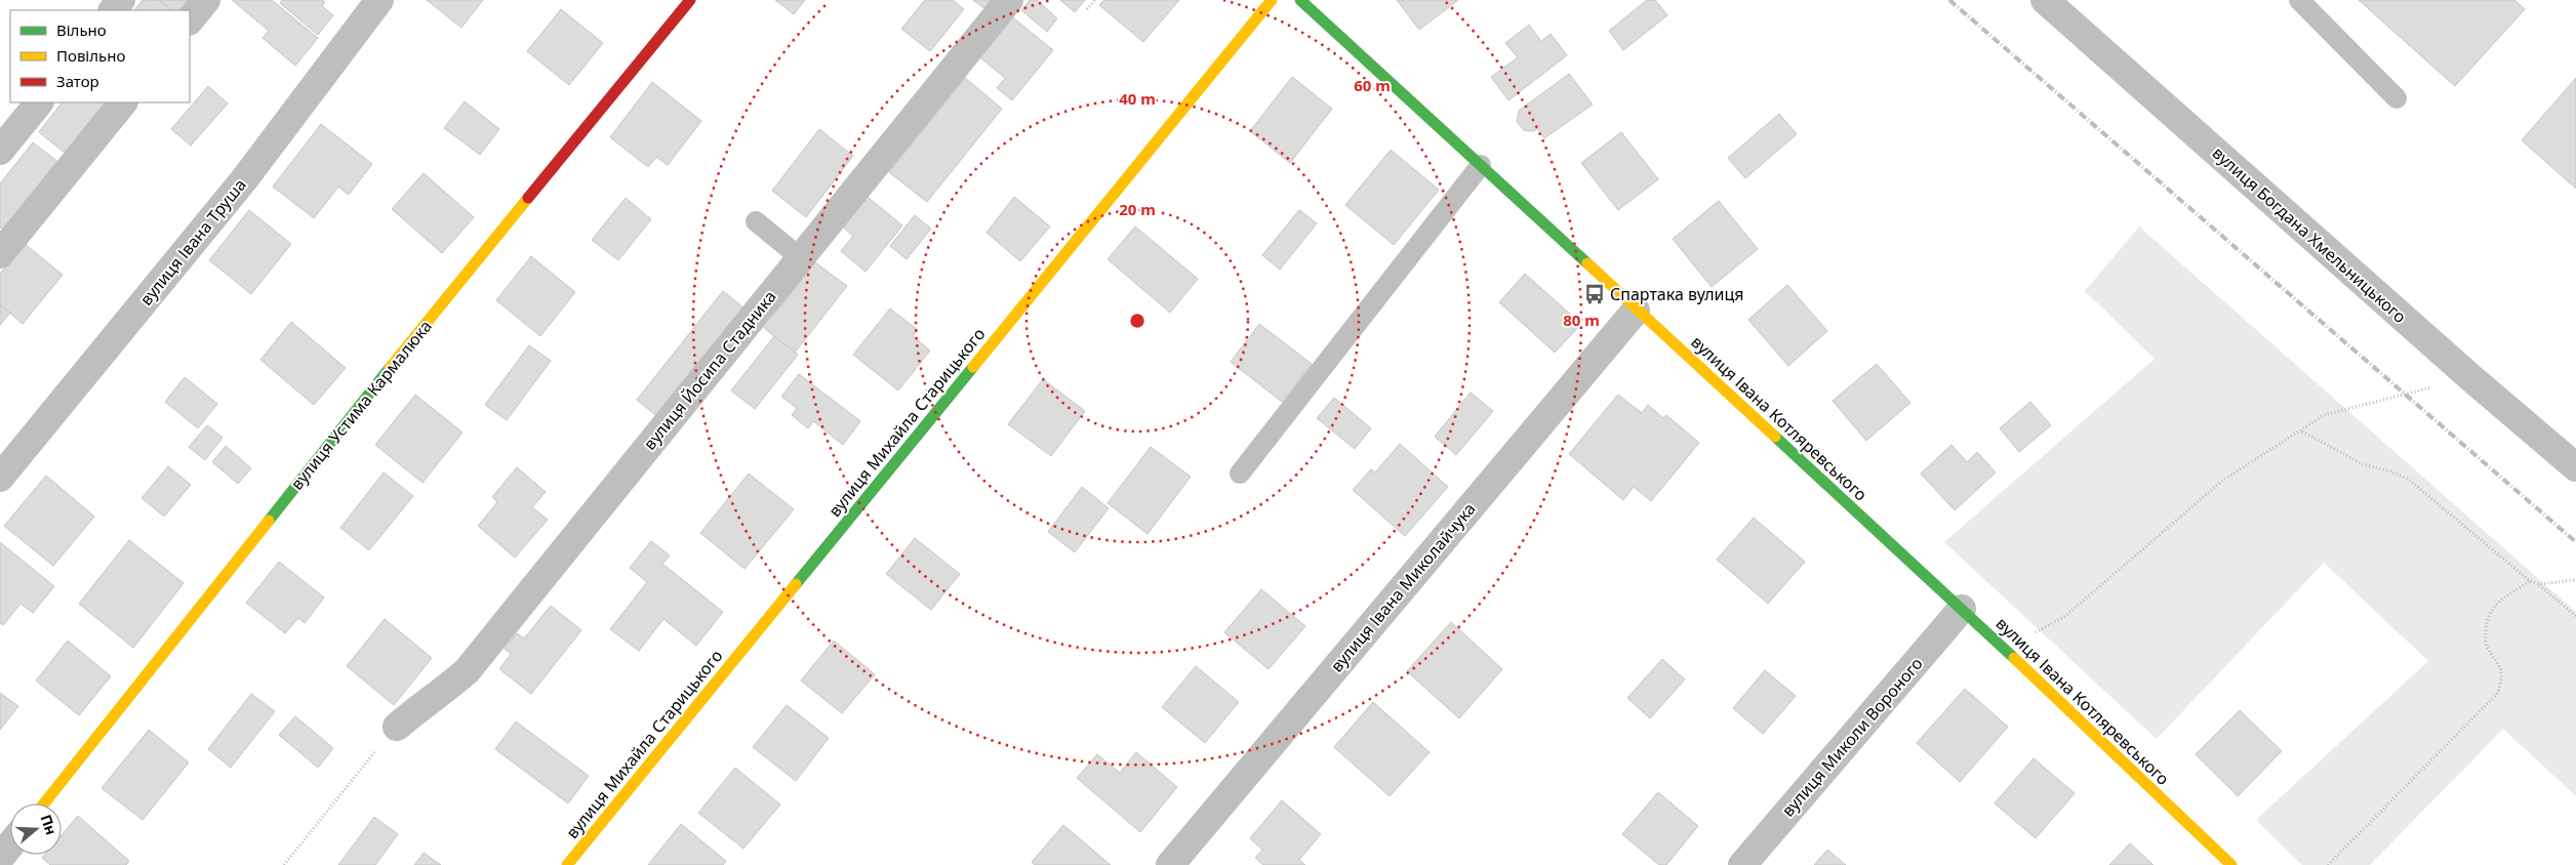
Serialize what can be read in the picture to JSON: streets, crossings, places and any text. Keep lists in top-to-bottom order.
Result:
{
  "streets": {
    "street": [
      "вулиця Богдана Хмельницького",
      "вулиця Івана Труша",
      "вулиця Йосипа Стадника",
      "вулиця Устима Кармалюка",
      "вулиця Івана Котляревського",
      "вулиця Михайла Старицького",
      "вулиця Івана Миколайчука",
      "вулиця Миколи Вороного"
    ]
  },
  "crossings": [
    ["вулиця Івана Котляревського", "вулиця Івана Миколайчука"],
    ["вулиця Івана Котляревського", "вулиця Миколи Вороного"]
  ],
  "places": {
    "bus stop": ["Спартака вулиця"]
  },
  "legend": ["Вільно", "Повільно", "Затор"],
  "north": "right",
  "rings": [
    "60 m",
    "40 m",
    "20 m",
    "80 m"
  ]
}
